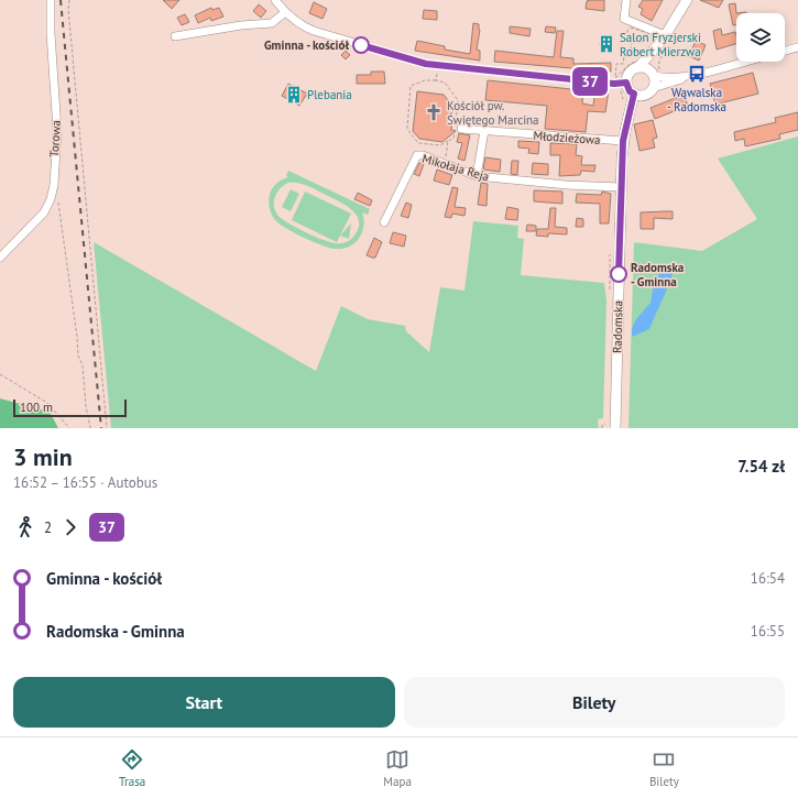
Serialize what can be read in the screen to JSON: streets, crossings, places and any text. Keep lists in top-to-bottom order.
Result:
{
  "streets": {
    "main road": ["Radomska"],
    "street": ["Młodzieżowa", "Torowa", "Mikołaja Reja"]
  },
  "crossings": [
    ["Młodzieżowa", "Radomska"],
    ["Mikołaja Reja", "Radomska"]
  ],
  "places": {
    "building": ["Salon Fryzjerski Robert Mierzwa", "Plebania"],
    "other": ["Gminna - kościół", "Radomska - Gminna"],
    "bus stop": ["Wąwalska - Radomska"],
    "church": ["Kościół pw. Świętego Marcina"]
  },
  "lines": ["bus line 37"],
  "scale_bar": "100 m",
  "page": {
    "on_map": "37",
    "scale": "100 m",
    "heading": ["3 min", "16:52 – 16:55 · Autobus", "7.54 zł"],
    "legs": ["2", "37"],
    "list": [
      {
        "name": "Gminna - kościół",
        "value": "16:54"
      },
      {
        "name": "Radomska - Gminna",
        "value": "16:55"
      }
    ],
    "buttons": ["Start", "Bilety"],
    "tabs": ["Trasa", "Mapa", "Bilety"]
  }
}
